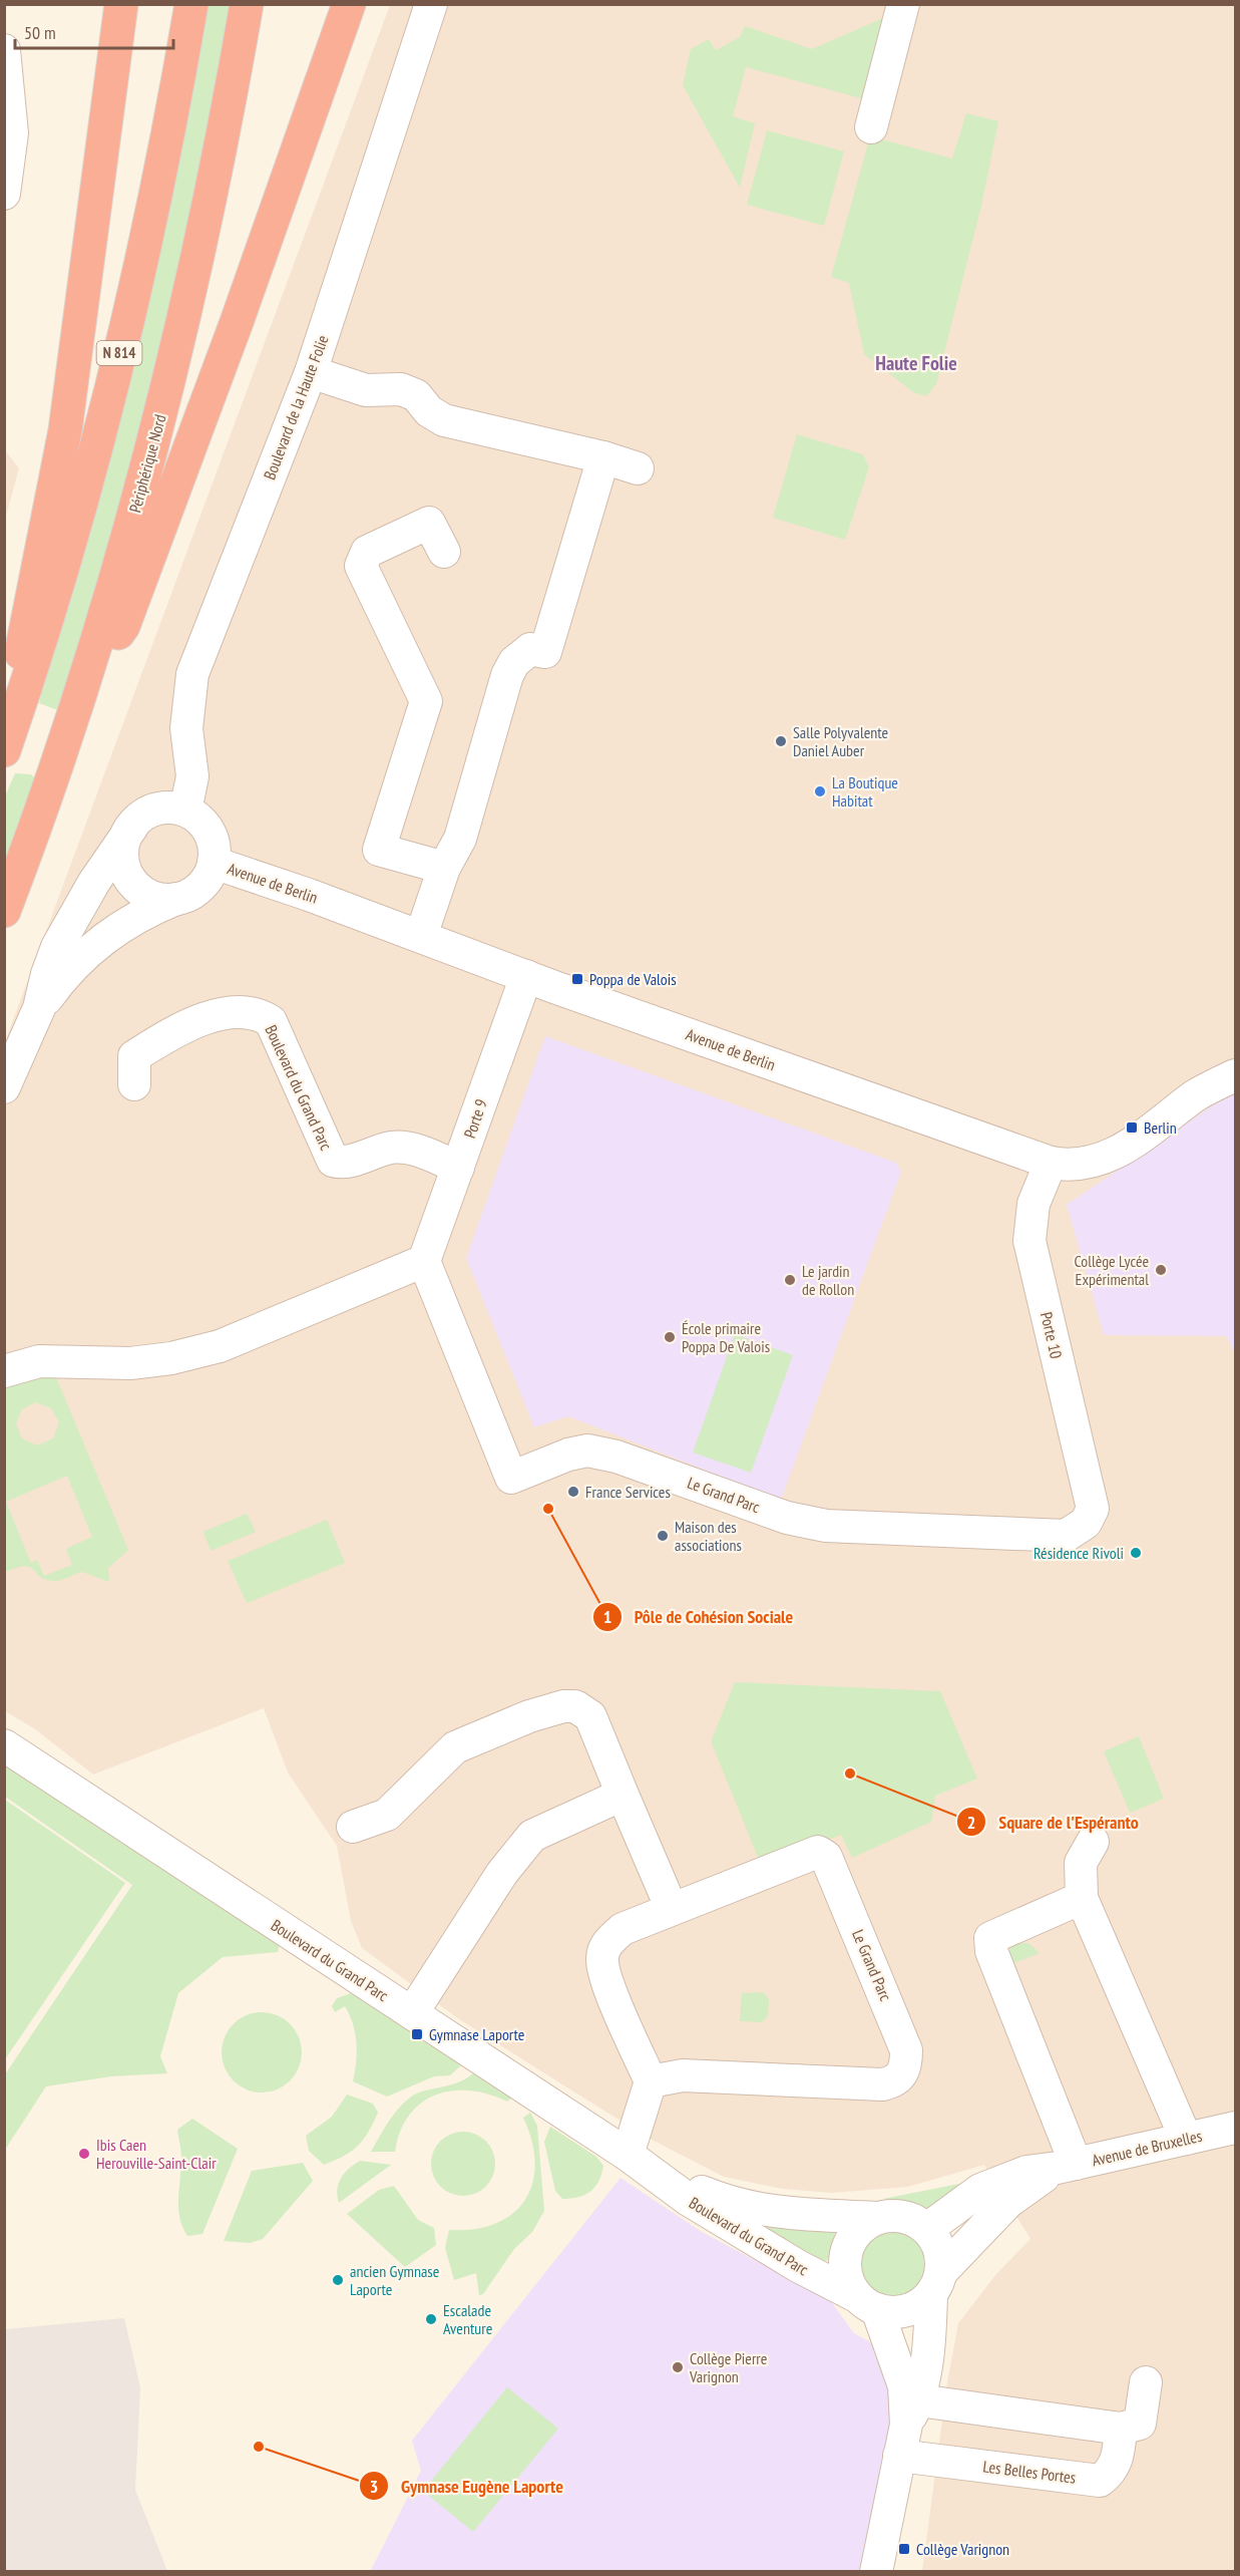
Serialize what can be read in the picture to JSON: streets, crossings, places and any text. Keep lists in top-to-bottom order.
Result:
{
  "streets": {
    "highway": ["N 814", "Périphérique Nord"],
    "street": [
      "Boulevard de la Haute Folie",
      "Avenue de Berlin",
      "Boulevard du Grand Parc",
      "Porte 9",
      "Porte 10",
      "Le Grand Parc",
      "Avenue de Bruxelles",
      "Les Belles Portes"
    ]
  },
  "crossings": [
    ["Boulevard de la Haute Folie", "Avenue de Berlin"],
    ["Avenue de Berlin", "Porte 9"],
    ["Avenue de Berlin", "Porte 10"],
    ["Boulevard du Grand Parc", "Porte 9"],
    ["Boulevard du Grand Parc", "Avenue de Bruxelles"],
    ["Porte 9", "Le Grand Parc"],
    ["Porte 10", "Le Grand Parc"]
  ],
  "districts": ["Haute Folie"],
  "places": {
    "other": [
      "Salle Polyvalente Daniel Auber",
      "La Boutique Habitat",
      "Collège Lycée Expérimental",
      "Le jardin de Rollon",
      "École primaire Poppa De Valois",
      "France Services",
      "Pôle de Cohésion Sociale",
      "Maison des associations",
      "Résidence Rivoli",
      "Square de l'Espéranto",
      "Ibis Caen Herouville-Saint-Clair",
      "ancien Gymnase Laporte",
      "Escalade Aventure",
      "Collège Pierre Varignon",
      "Gymnase Eugène Laporte"
    ],
    "transit": [
      "Poppa de Valois",
      "Berlin",
      "Gymnase Laporte",
      "Collège Varignon"
    ]
  },
  "scale_bar": "50 m"
}
